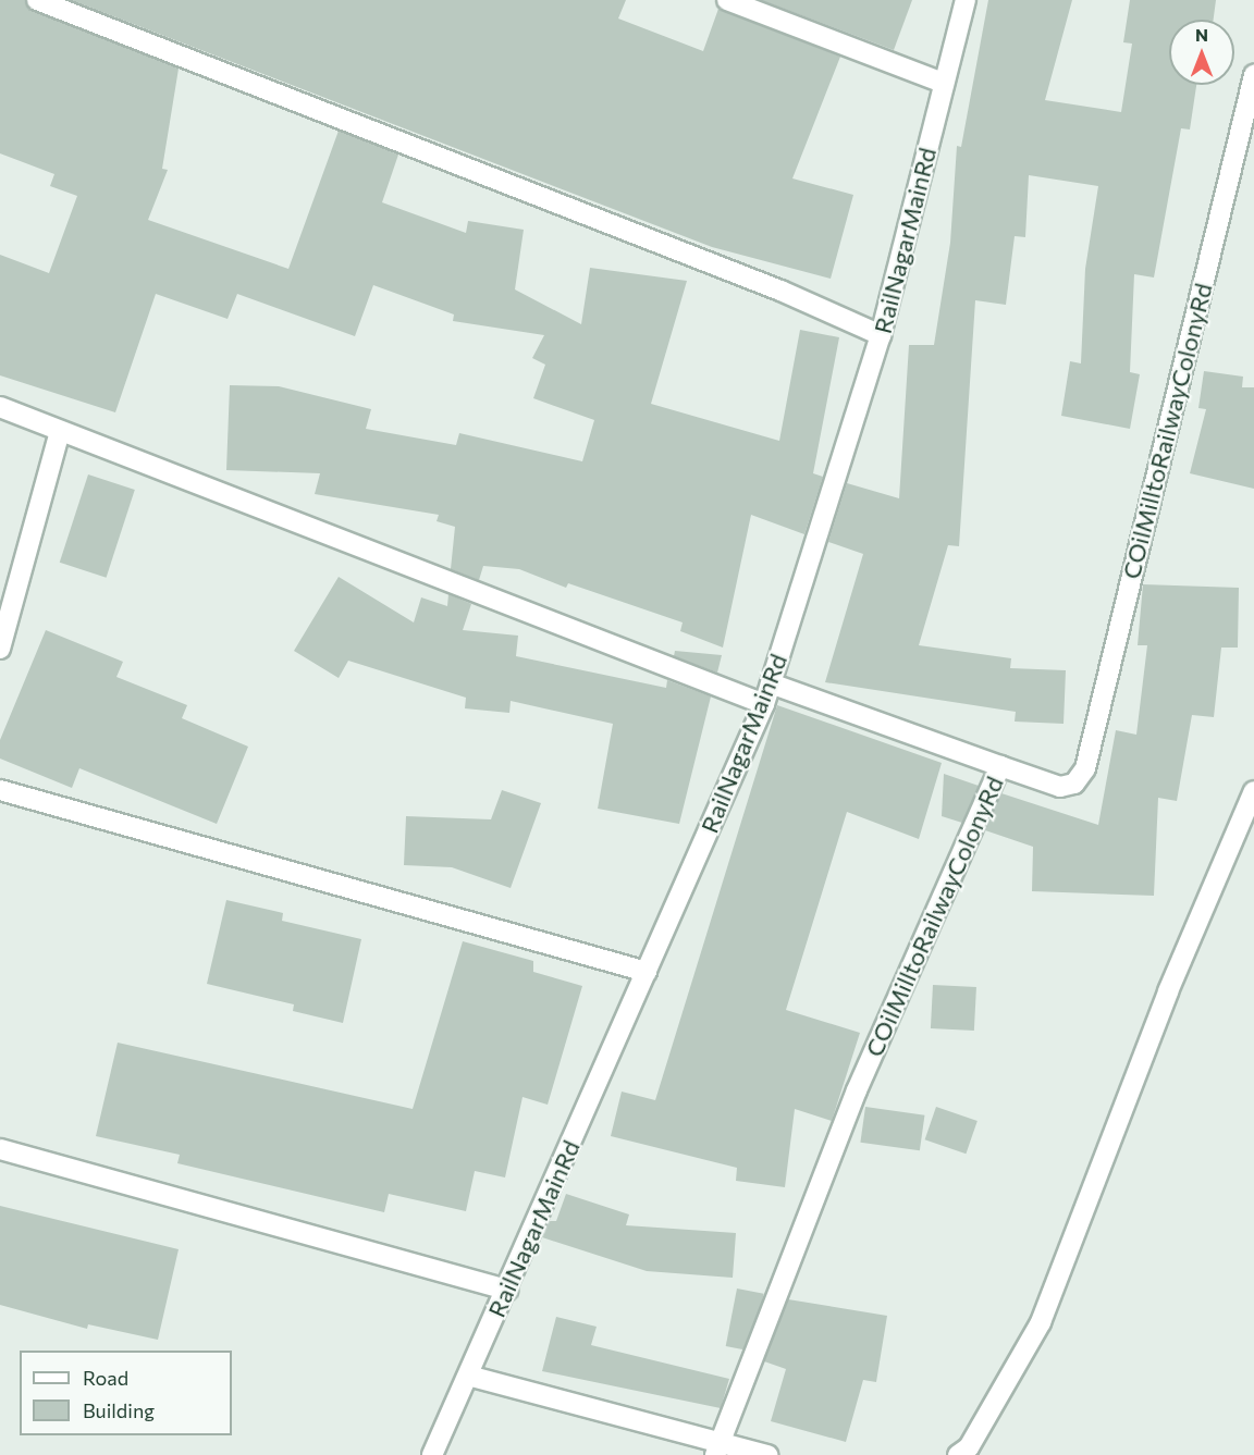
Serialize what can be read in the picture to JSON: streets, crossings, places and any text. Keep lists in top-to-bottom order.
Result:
{
  "streets": {
    "street": ["RailNagarMainRd", "COilMilltoRailwayColonyRd"]
  },
  "legend": ["Road", "Building"],
  "north": "top"
}
